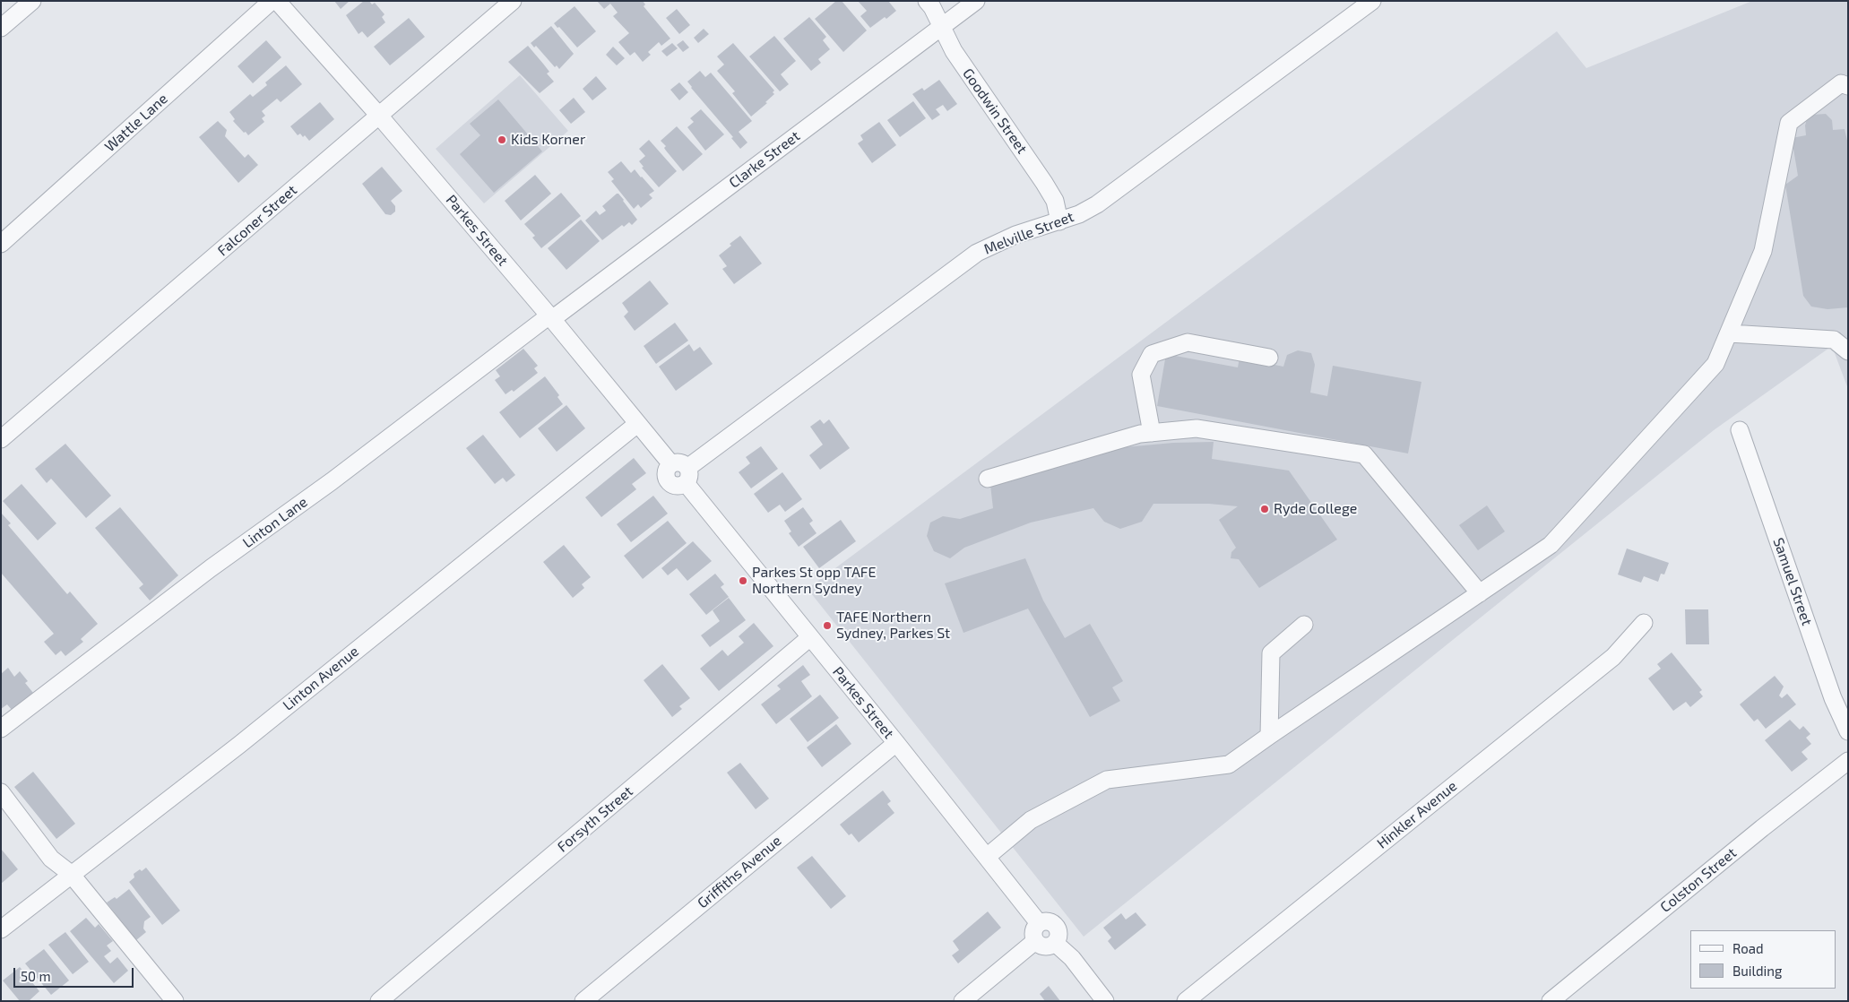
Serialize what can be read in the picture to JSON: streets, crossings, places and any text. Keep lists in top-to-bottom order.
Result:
{
  "streets": {
    "street": [
      "Goodwin Street",
      "Wattle Lane",
      "Clarke Street",
      "Falconer Street",
      "Parkes Street",
      "Melville Street",
      "Linton Lane",
      "Samuel Street",
      "Linton Avenue",
      "Hinkler Avenue",
      "Forsyth Street",
      "Griffiths Avenue",
      "Colston Street"
    ]
  },
  "crossings": [
    ["Goodwin Street", "Clarke Street"],
    ["Goodwin Street", "Melville Street"],
    ["Clarke Street", "Parkes Street"],
    ["Clarke Street", "Linton Lane"],
    ["Falconer Street", "Parkes Street"],
    ["Parkes Street", "Melville Street"],
    ["Parkes Street", "Linton Lane"],
    ["Parkes Street", "Linton Avenue"],
    ["Parkes Street", "Forsyth Street"],
    ["Parkes Street", "Griffiths Avenue"]
  ],
  "places": [
    "Kids Korner",
    "Ryde College",
    "Parkes St opp TAFE Northern Sydney",
    "TAFE Northern Sydney, Parkes St"
  ],
  "legend": ["Road", "Building"],
  "scale_bar": "50 m"
}
